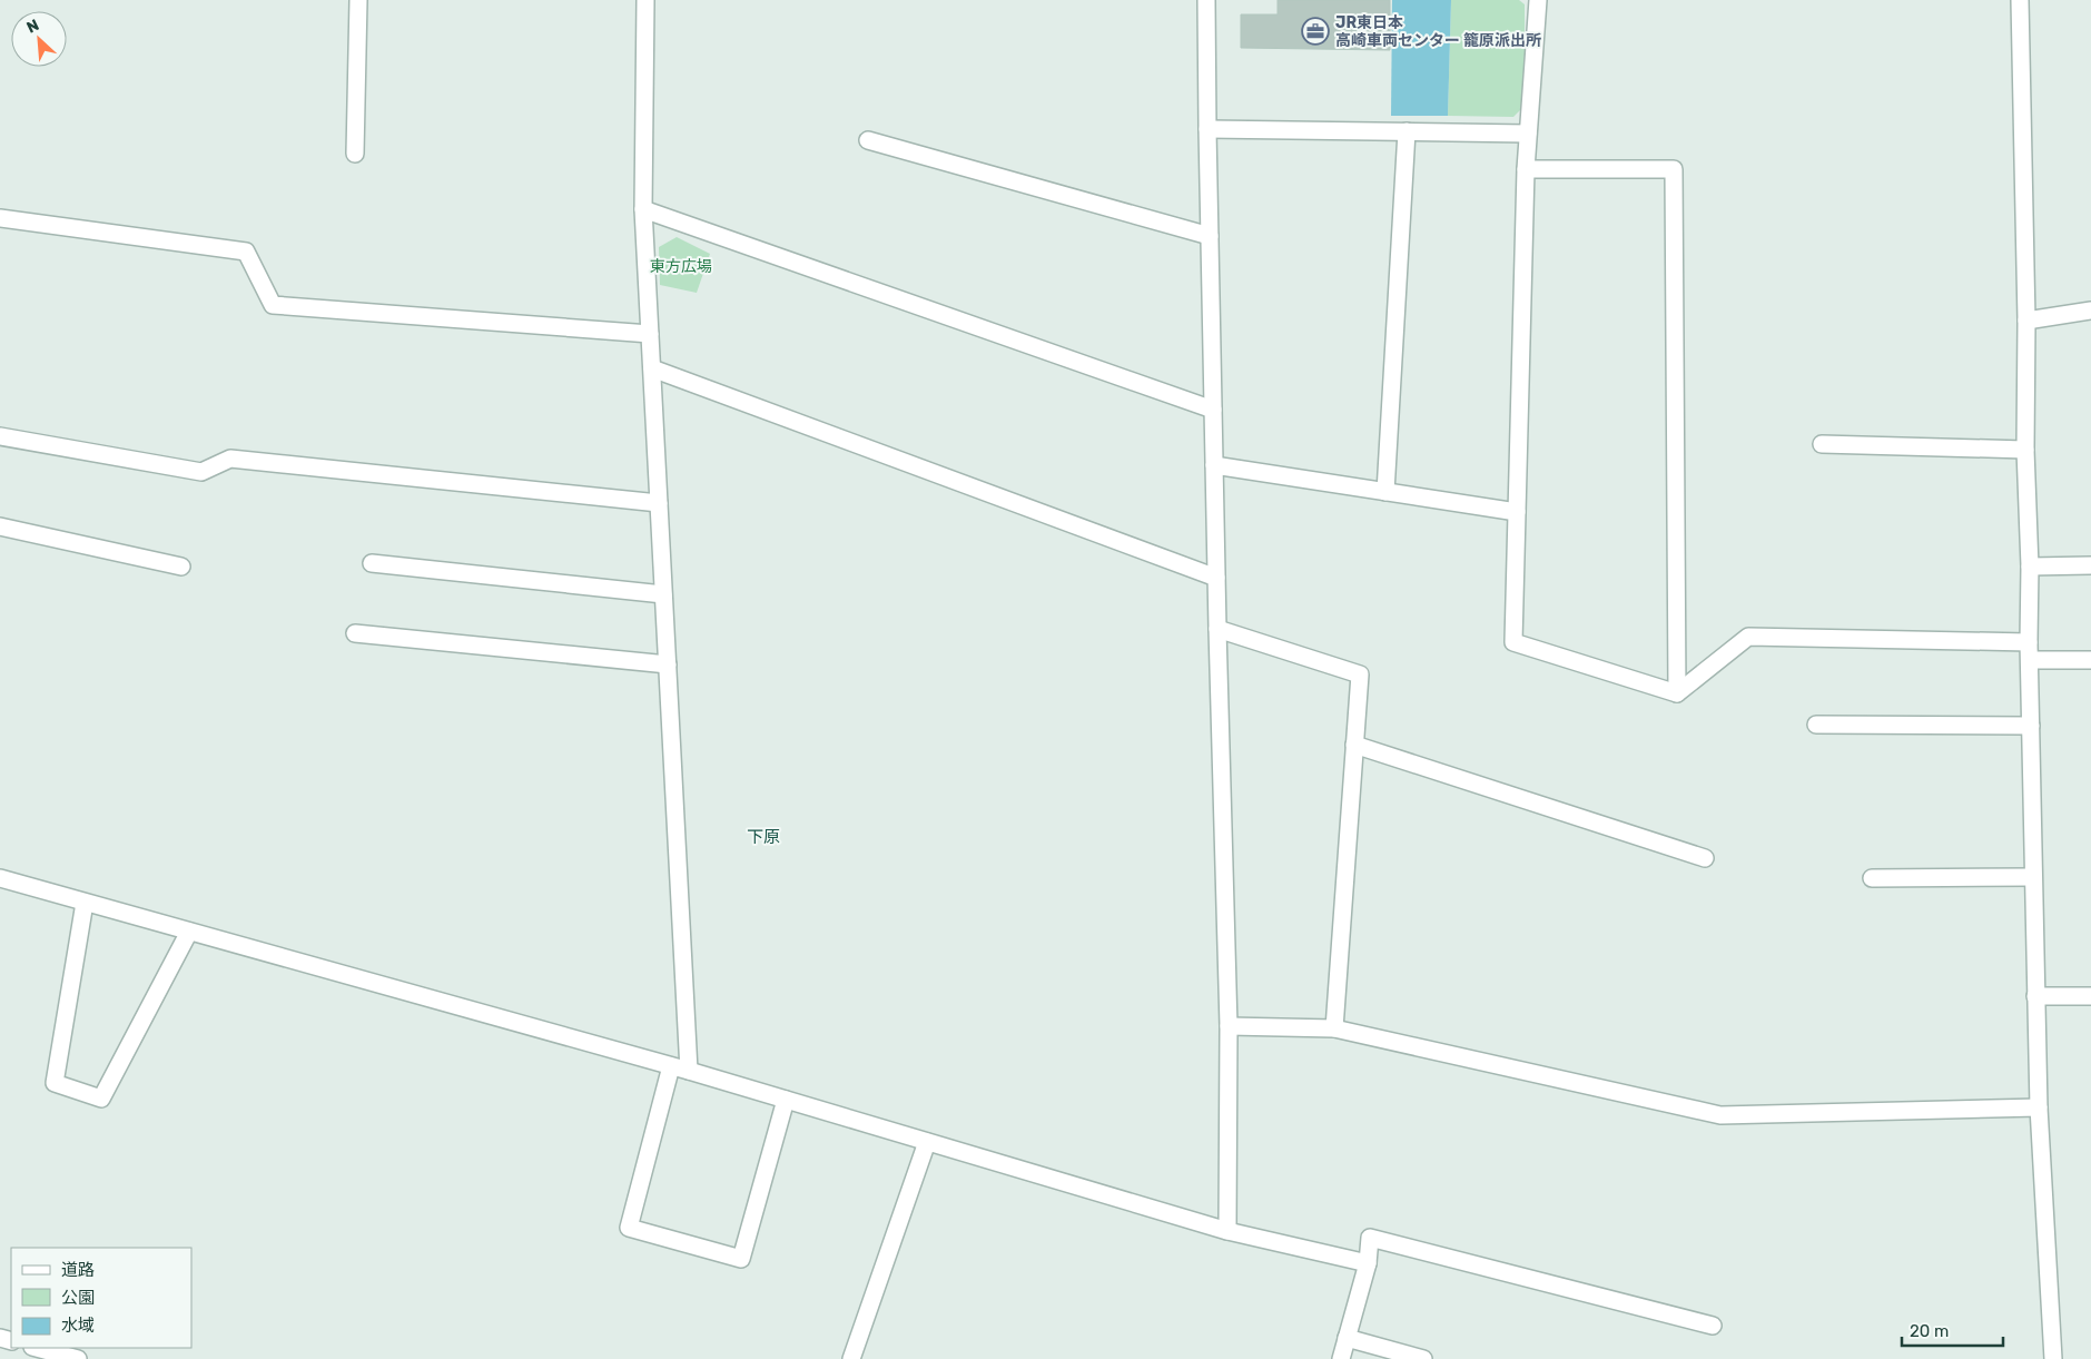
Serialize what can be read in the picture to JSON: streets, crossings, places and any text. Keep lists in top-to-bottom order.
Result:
{
  "districts": ["下原"],
  "parks": ["東方広場"],
  "places": {
    "office": ["JR東日本 高崎車両センター 籠原派出所"]
  },
  "legend": ["道路", "公園", "水域"],
  "scale_bar": "20 m",
  "north": "top left"
}
